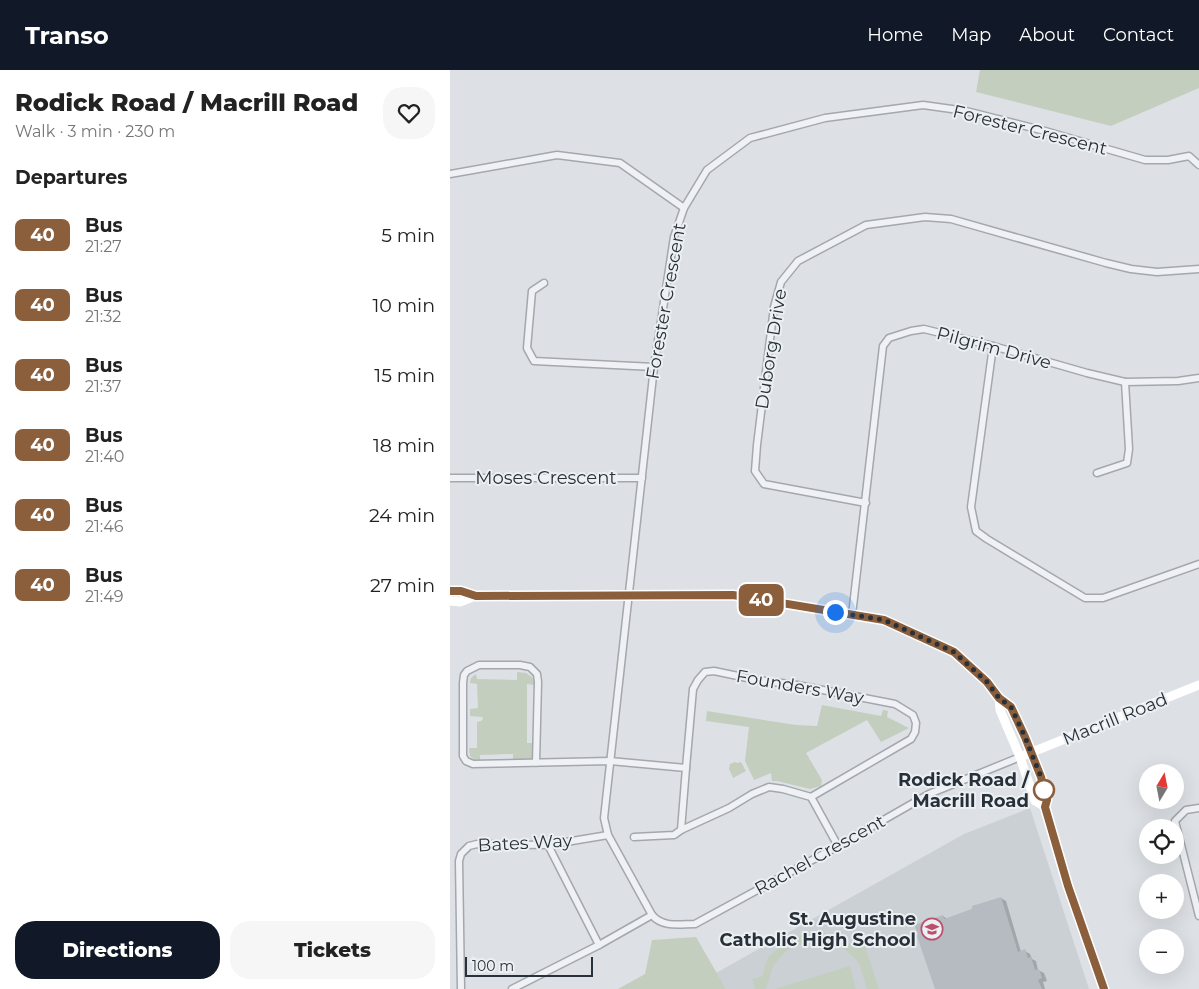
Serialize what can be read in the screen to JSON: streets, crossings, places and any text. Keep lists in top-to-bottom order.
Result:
{
  "streets": {
    "main road": ["Macrill Road"],
    "street": [
      "Forester Crescent",
      "Pilgrim Drive",
      "Duborg Drive",
      "Moses Crescent",
      "Founders Way",
      "Bates Way",
      "Rachel Crescent"
    ]
  },
  "crossings": [
    ["Forester Crescent", "Moses Crescent"],
    ["Pilgrim Drive", "Duborg Drive"],
    ["Macrill Road", "Rachel Crescent"]
  ],
  "places": {
    "other": ["Rodick Road / Macrill Road"],
    "school or university": ["St. Augustine Catholic High School"]
  },
  "lines": ["bus line 40"],
  "scale_bar": "100 m",
  "north": "top",
  "page": {
    "header": "Transo",
    "nav": [
      "Home",
      "Map",
      "About",
      "Contact"
    ],
    "heading": [
      ["Rodick Road / Macrill Road", "Walk · 3 min · 230 m"],
      "Departures"
    ],
    "on_map": "40",
    "list": [
      {
        "mark": "40",
        "name": "Bus",
        "note": "21:27",
        "value": "5 min"
      },
      {
        "mark": "40",
        "name": "Bus",
        "note": "21:32",
        "value": "10 min"
      },
      {
        "mark": "40",
        "name": "Bus",
        "note": "21:37",
        "value": "15 min"
      },
      {
        "mark": "40",
        "name": "Bus",
        "note": "21:40",
        "value": "18 min"
      },
      {
        "mark": "40",
        "name": "Bus",
        "note": "21:46",
        "value": "24 min"
      },
      {
        "mark": "40",
        "name": "Bus",
        "note": "21:49",
        "value": "27 min"
      }
    ],
    "map_buttons": ["+", "−"],
    "buttons": ["Directions", "Tickets"],
    "scale": "100 m"
  }
}
